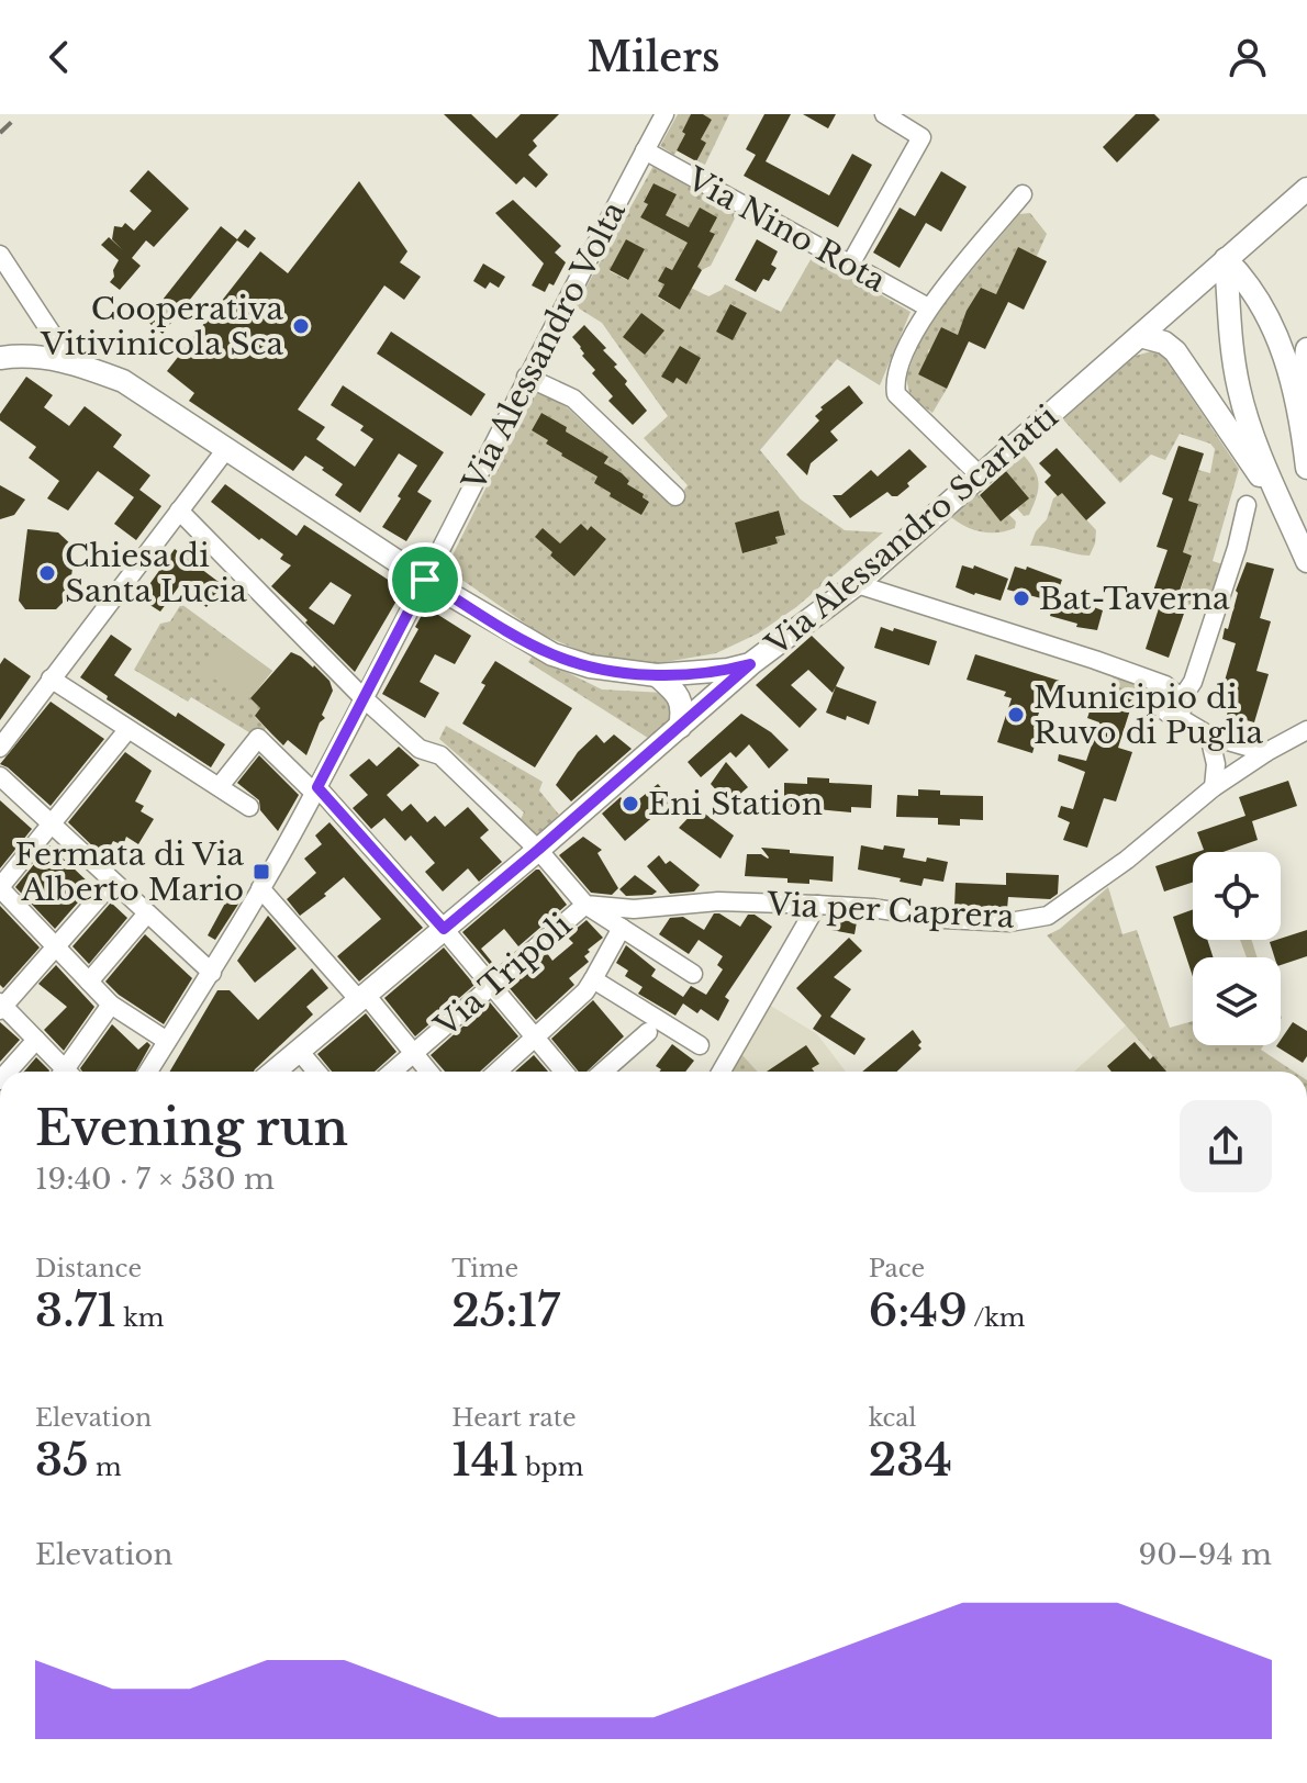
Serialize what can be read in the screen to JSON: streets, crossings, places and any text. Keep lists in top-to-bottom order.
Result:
{
  "streets": {
    "main road": ["Via Alessandro Scarlatti"],
    "street": [
      "Via Nino Rota",
      "Via Alessandro Volta",
      "Via per Caprera",
      "Via Tripoli"
    ]
  },
  "crossings": [
    ["Via Nino Rota", "Via Alessandro Volta"],
    ["Via Alessandro Volta", "Via Alessandro Scarlatti"],
    ["Via per Caprera", "Via Tripoli"]
  ],
  "places": {
    "other": [
      "Cooperativa Vitivinicola Sca",
      "Chiesa di Santa Lucia",
      "Bat-Taverna",
      "Municipio di Ruvo di Puglia",
      "Eni Station"
    ],
    "transit": ["Fermata di Via Alberto Mario"]
  },
  "page": {
    "header": "Milers",
    "heading": ["Evening run", "19:40 · 7 × 530 m"],
    "stats": [
      ["Distance", "3.71 km"],
      ["Time", "25:17"],
      ["Pace", "6:49 /km"],
      ["Elevation", "35 m"],
      ["Heart rate", "141 bpm"],
      ["kcal", "234"]
    ],
    "chart": ["Elevation", "90–94 m"]
  }
}
